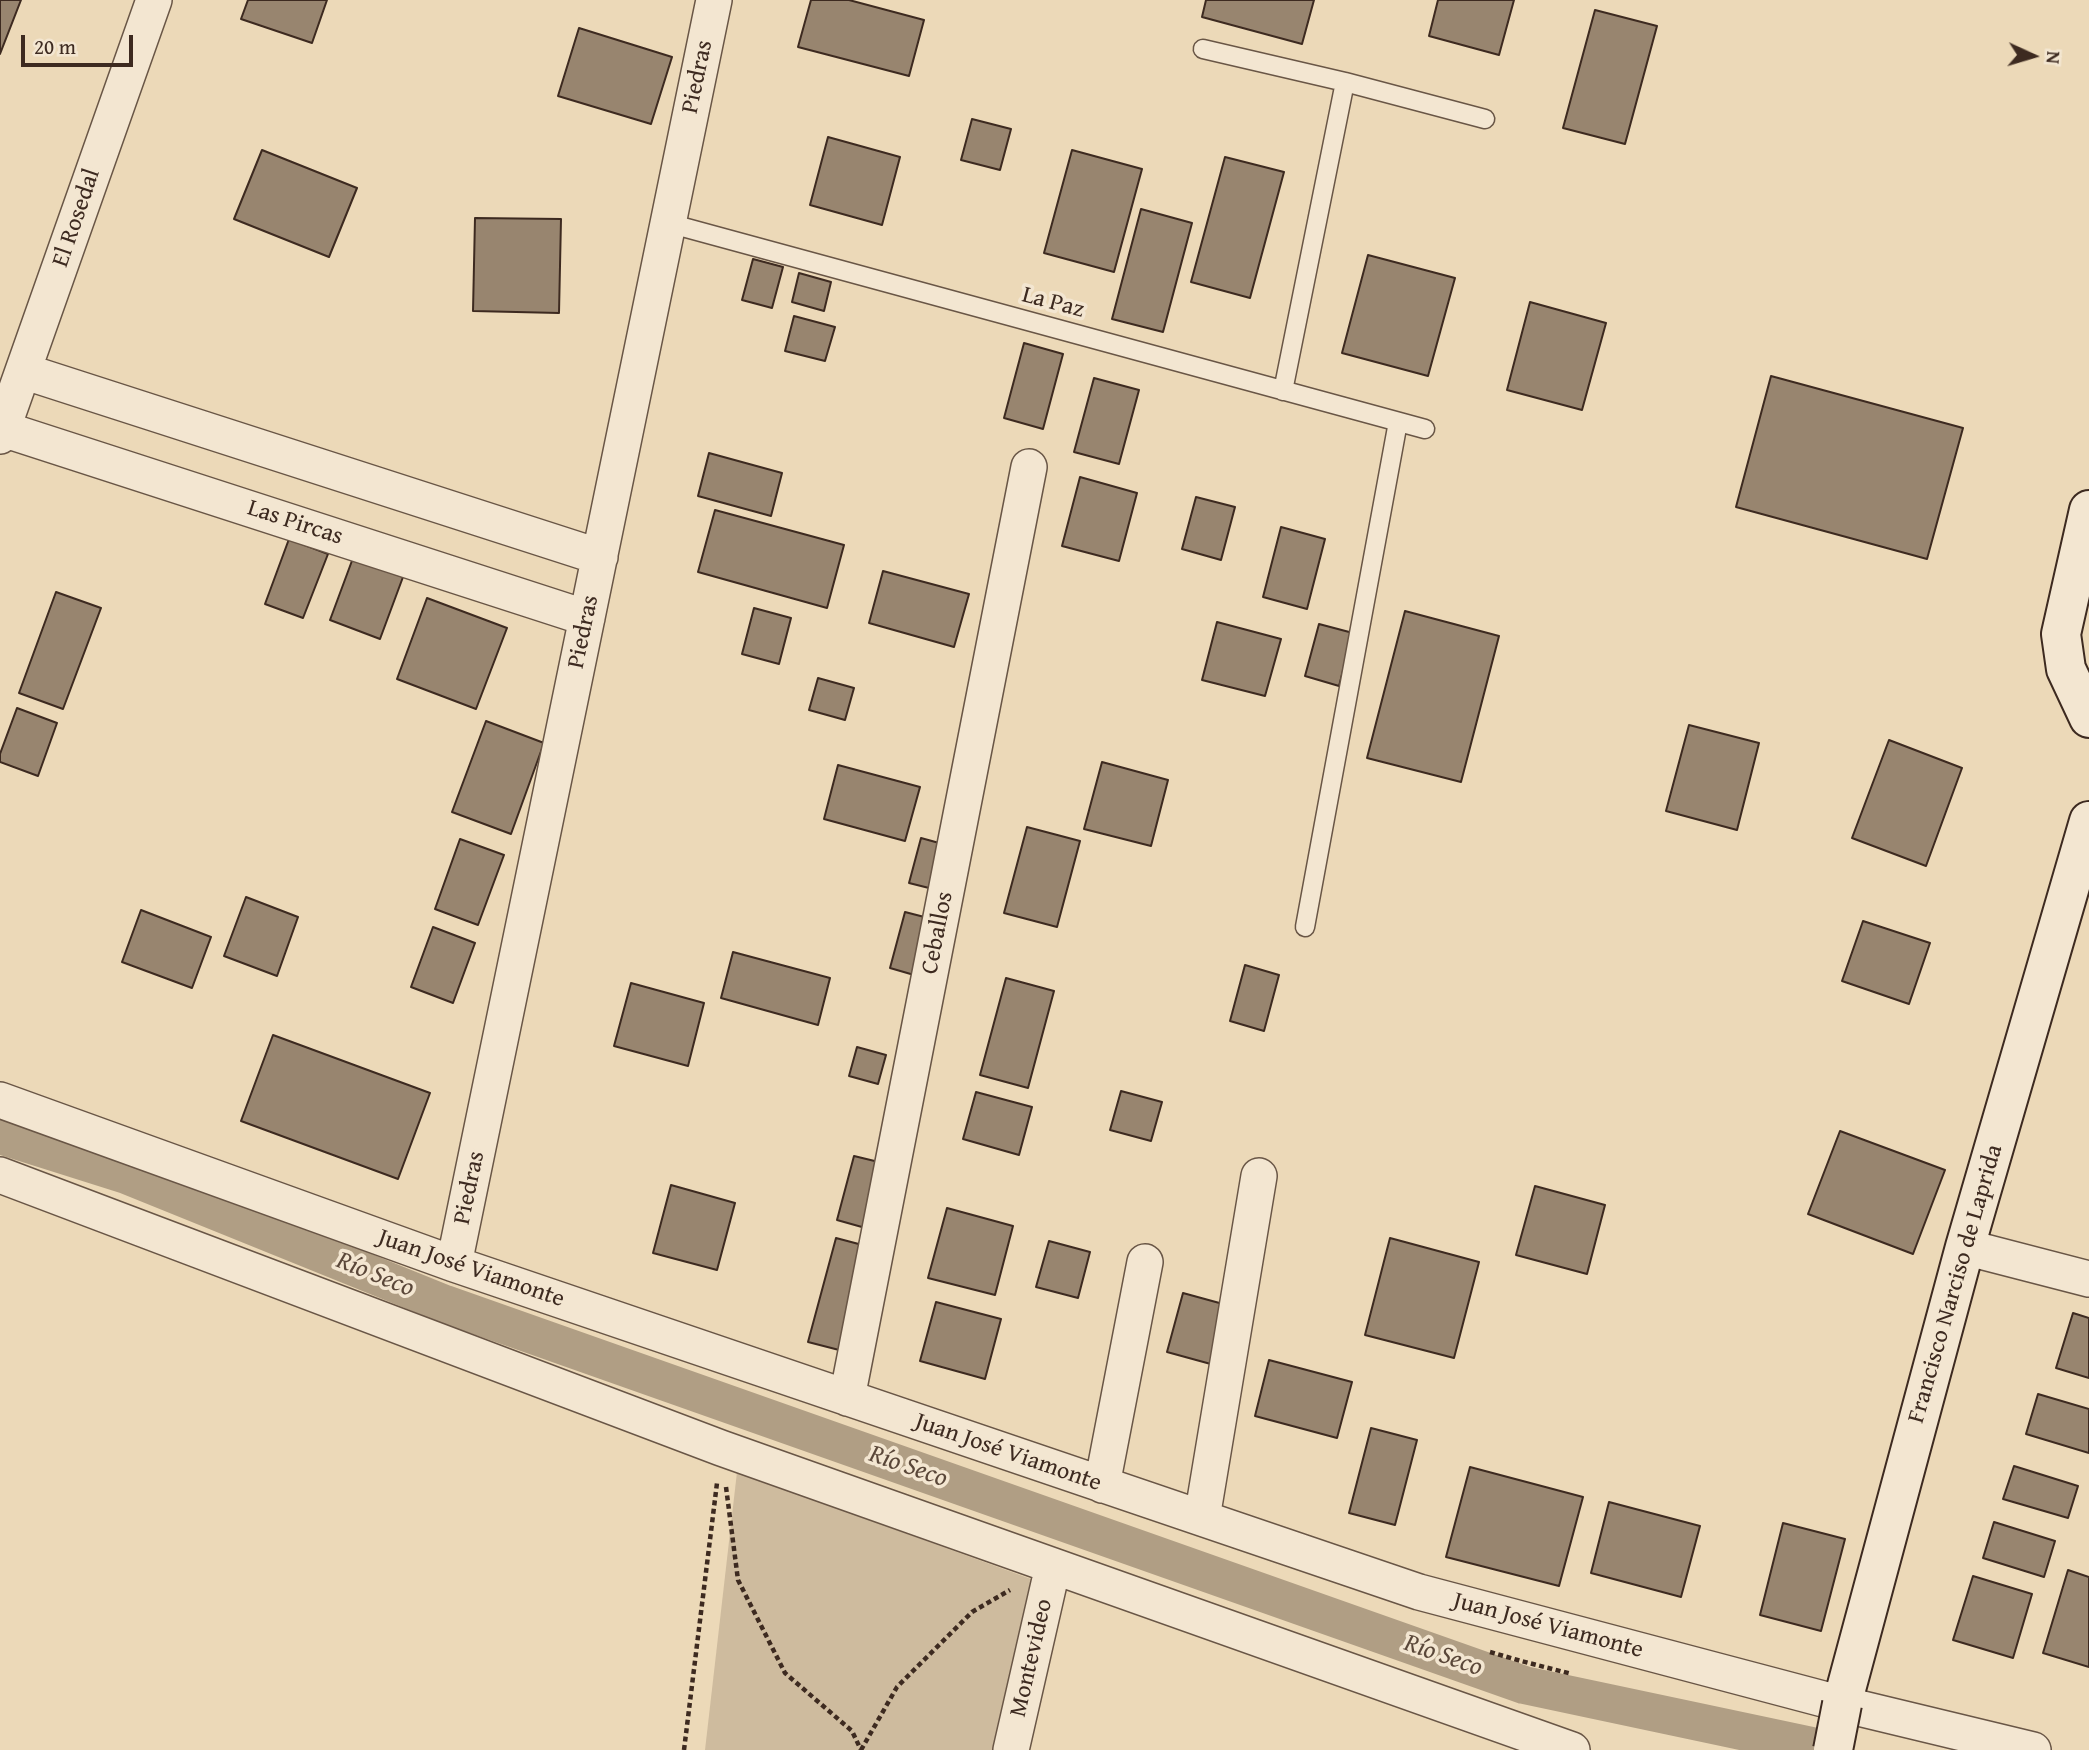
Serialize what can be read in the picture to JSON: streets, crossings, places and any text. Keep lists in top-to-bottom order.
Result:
{
  "streets": {
    "street": [
      "Piedras",
      "El Rosedal",
      "Las Pircas",
      "Ceballos",
      "Juan José Viamonte",
      "Francisco Narciso de Laprida",
      "Montevideo"
    ],
    "lane": ["La Paz"]
  },
  "crossings": [
    ["Piedras", "La Paz"],
    ["Piedras", "Las Pircas"],
    ["Piedras", "Juan José Viamonte"],
    ["El Rosedal", "Las Pircas"],
    ["Ceballos", "Juan José Viamonte"],
    ["Juan José Viamonte", "Francisco Narciso de Laprida"]
  ],
  "water": ["Río Seco"],
  "scale_bar": "20 m",
  "north": "right"
}
